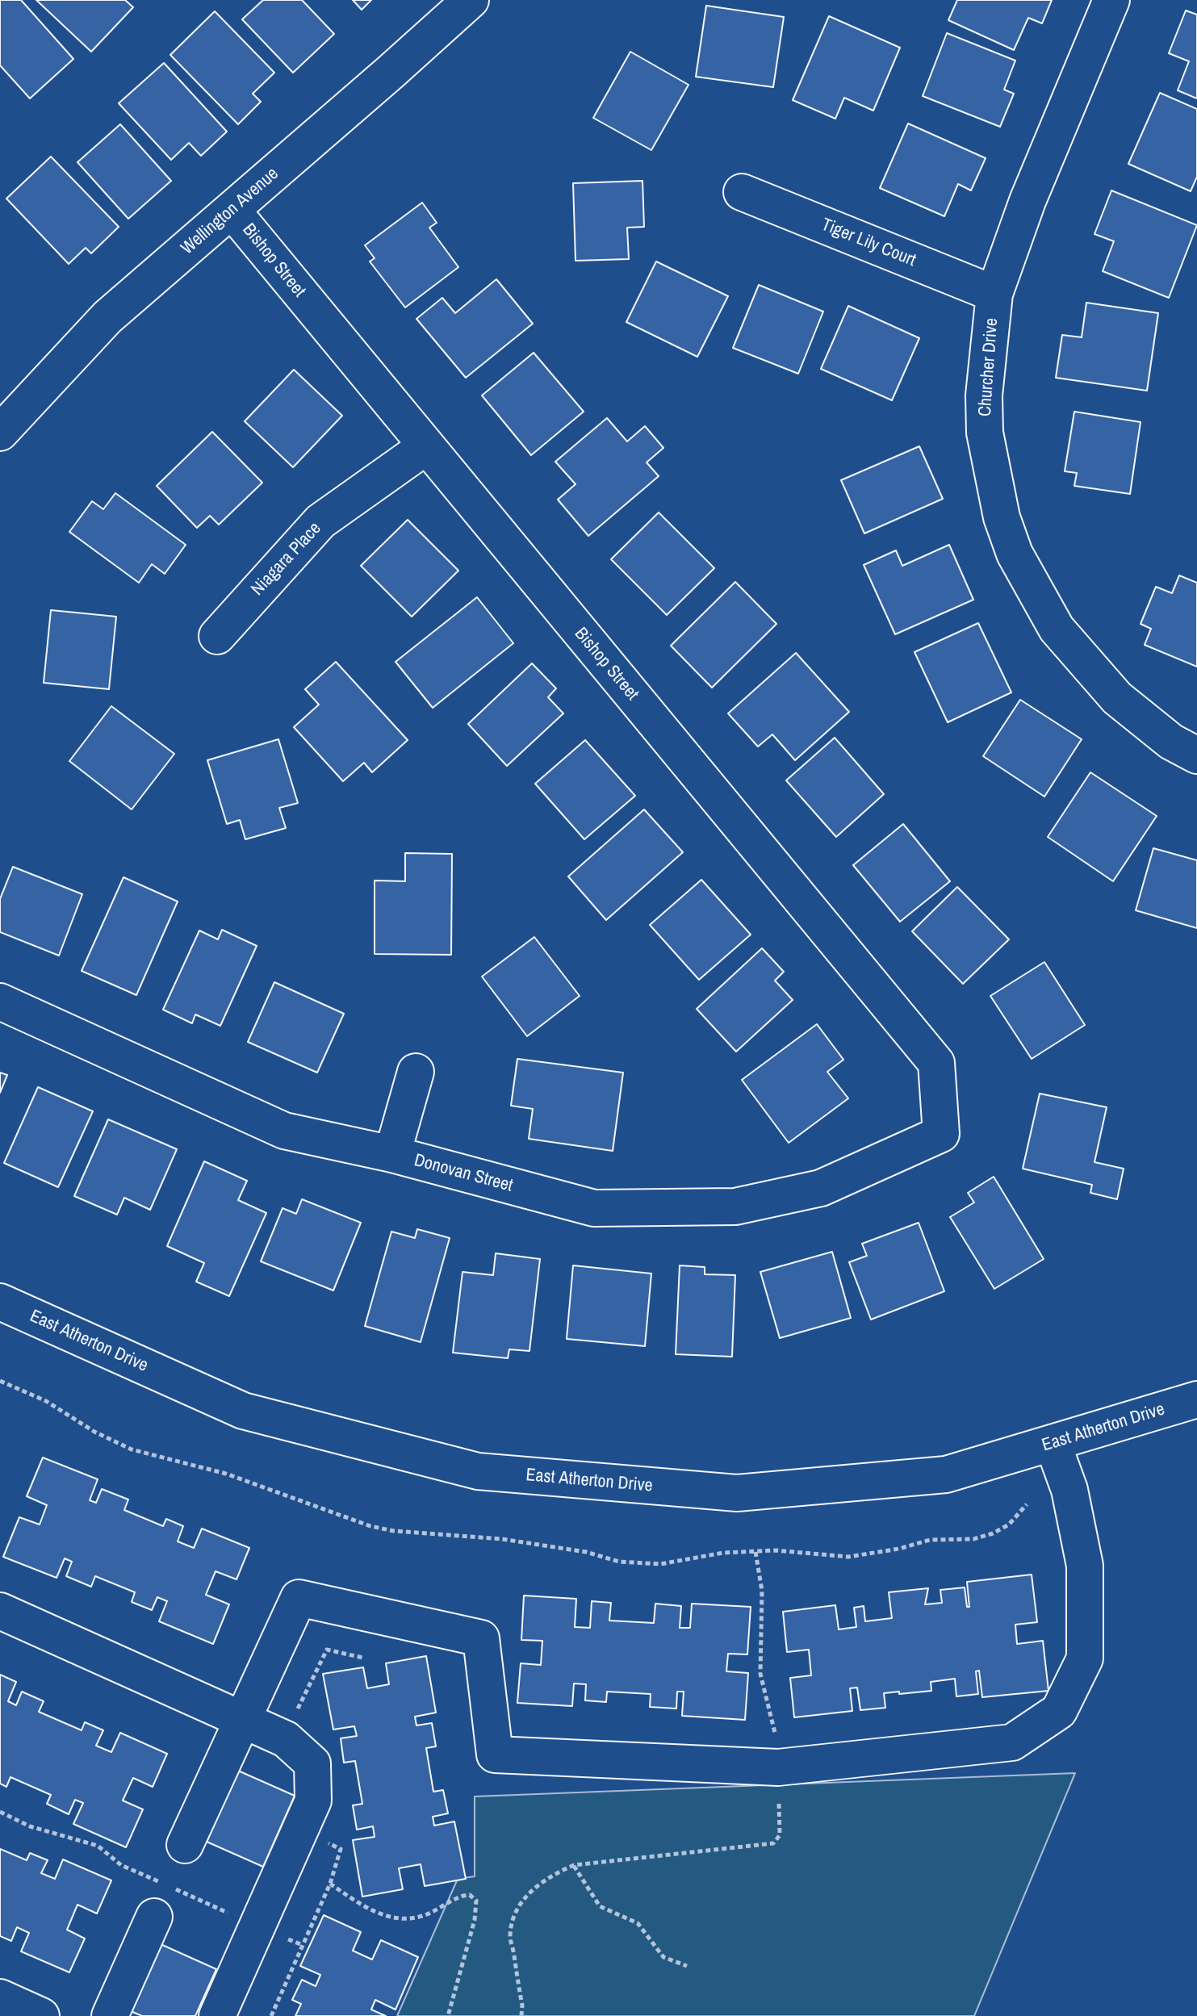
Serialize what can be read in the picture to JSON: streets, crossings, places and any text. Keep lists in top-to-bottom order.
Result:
{
  "streets": {
    "street": [
      "Wellington Avenue",
      "Tiger Lily Court",
      "Bishop Street",
      "Churcher Drive",
      "Niagara Place",
      "Donovan Street",
      "East Atherton Drive"
    ]
  },
  "crossings": [
    ["Wellington Avenue", "Bishop Street"],
    ["Tiger Lily Court", "Churcher Drive"],
    ["Bishop Street", "Niagara Place"],
    ["Bishop Street", "Donovan Street"]
  ]
}
